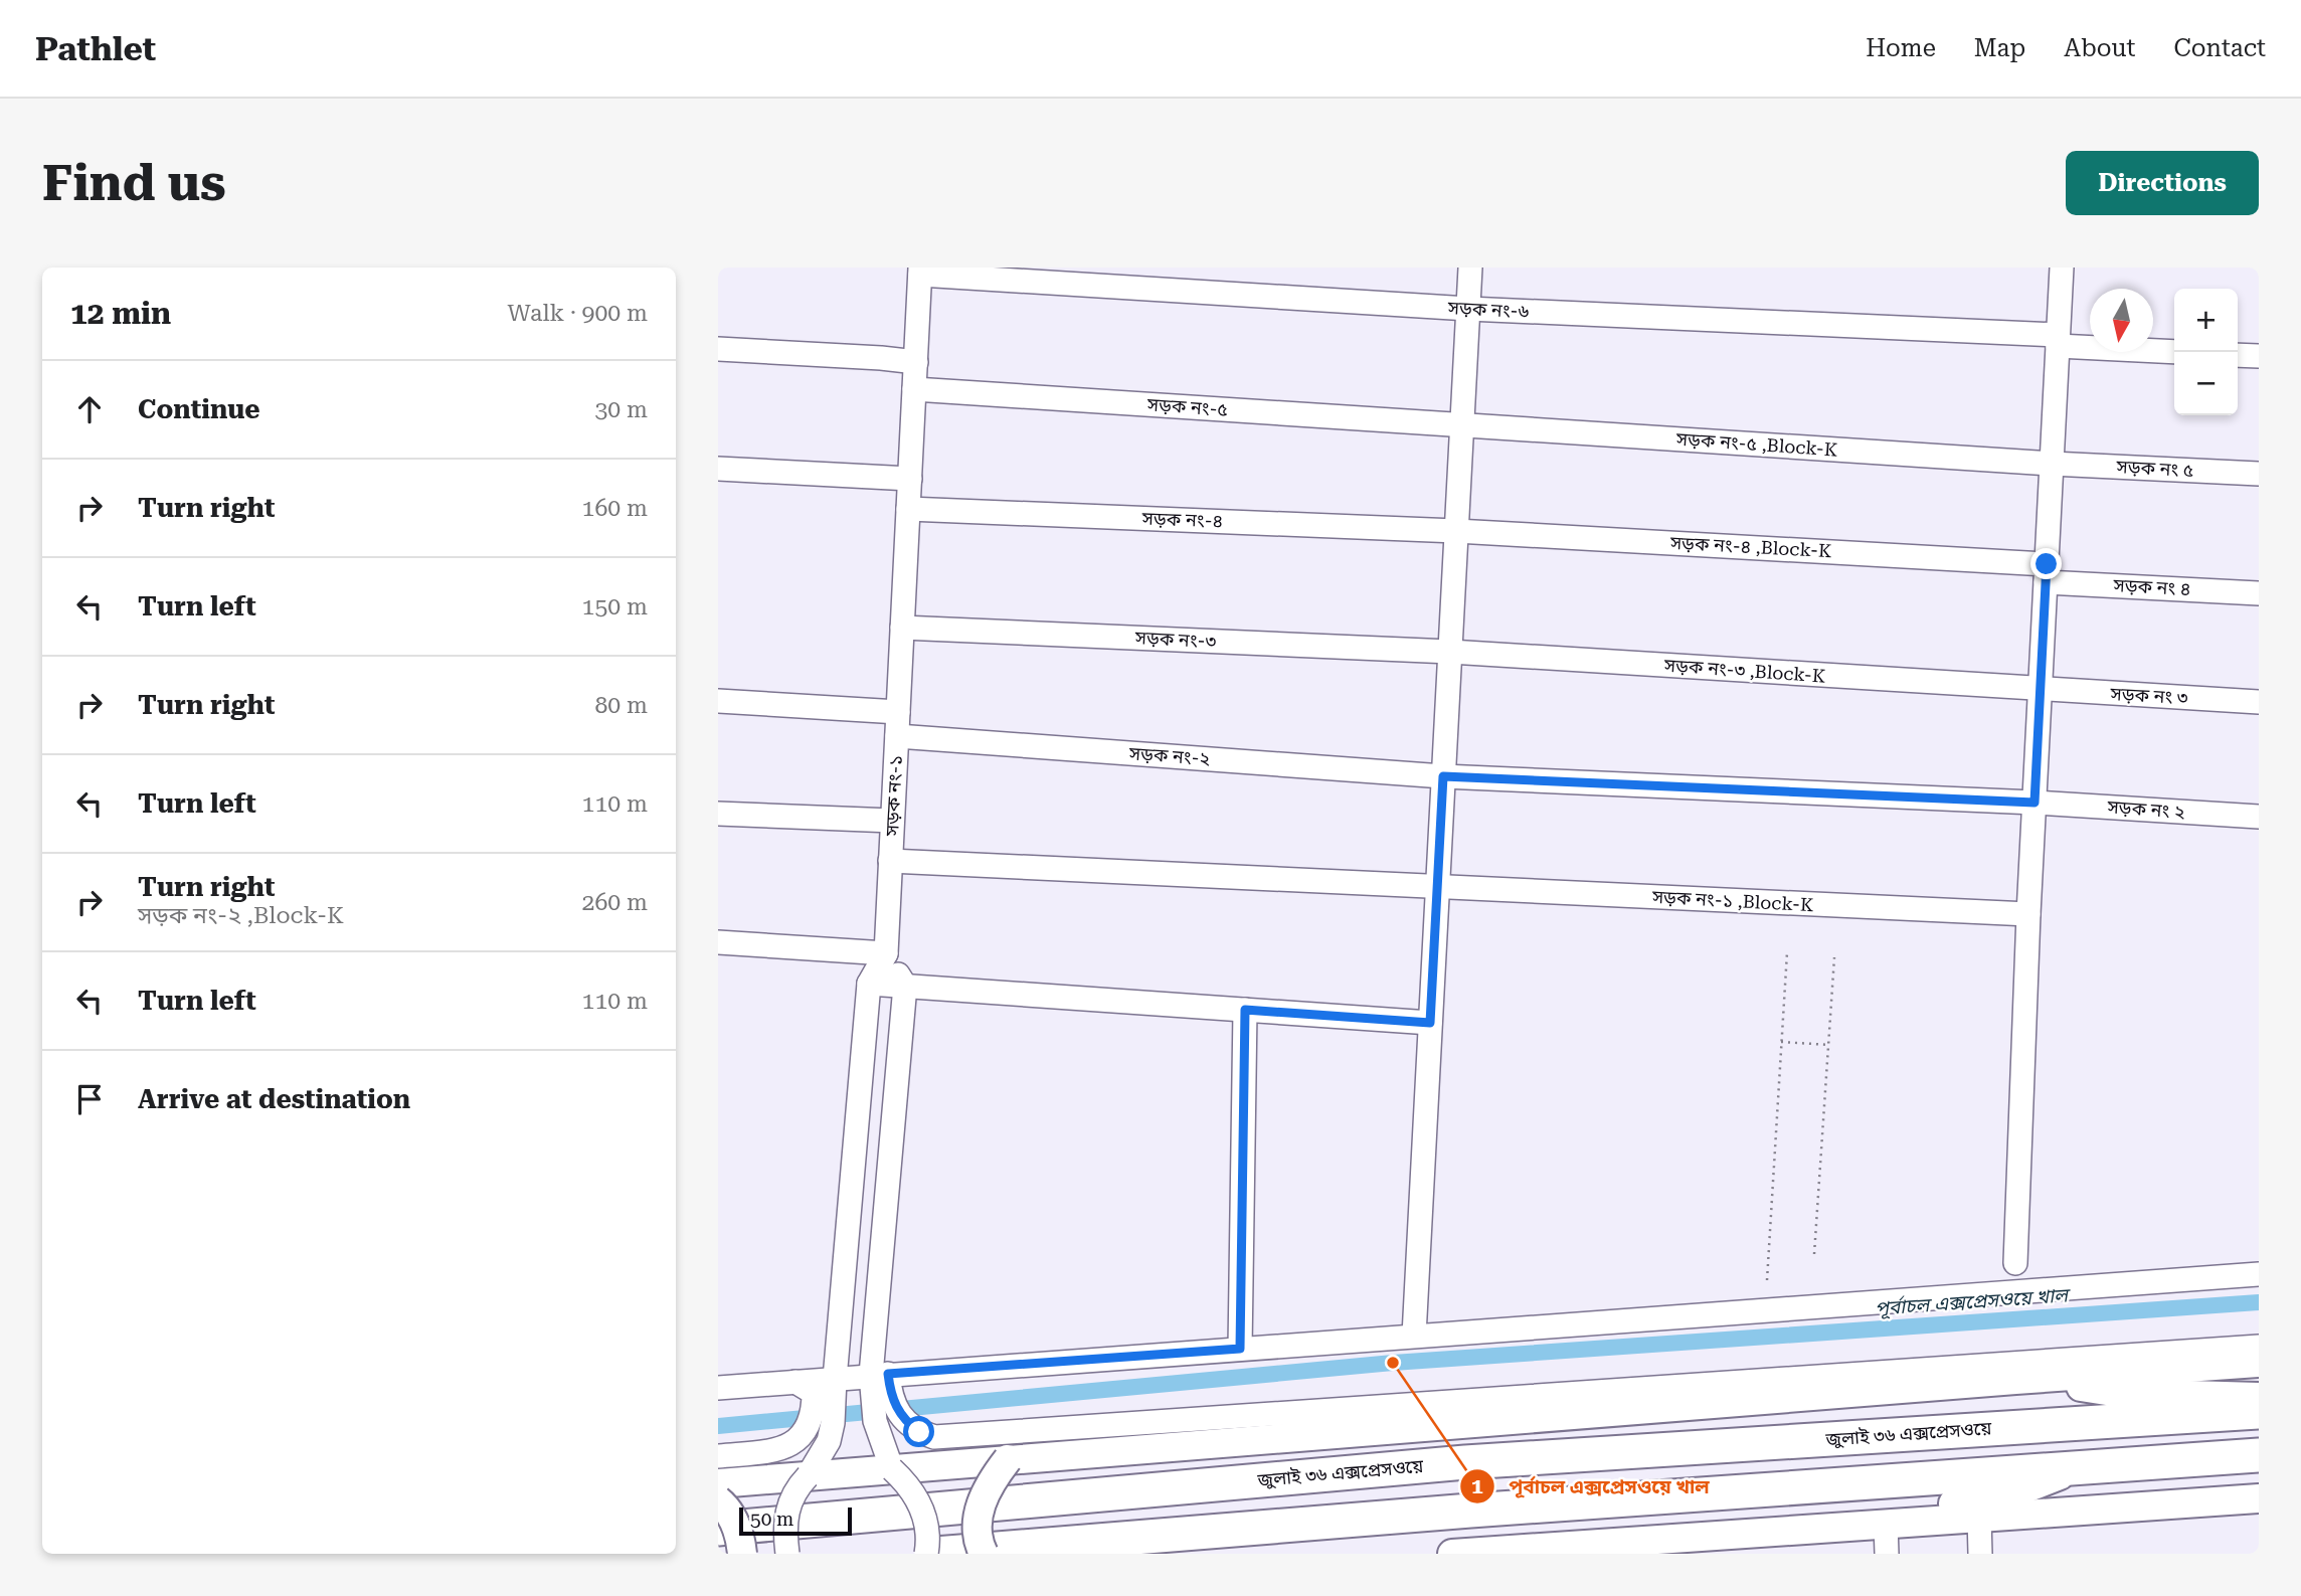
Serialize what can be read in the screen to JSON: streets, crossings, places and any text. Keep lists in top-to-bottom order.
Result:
{
  "streets": {
    "highway": ["জুলাই ৩৬ এক্সপ্রেসওয়ে"],
    "street": [
      "সড়ক নং-৬",
      "সড়ক নং-৫",
      "সড়ক নং-৫ ,Block-K",
      "সড়ক নং ৫",
      "সড়ক নং-৪",
      "সড়ক নং-৪ ,Block-K",
      "সড়ক নং ৪",
      "সড়ক নং-৩",
      "সড়ক নং-৩ ,Block-K",
      "সড়ক নং ৩",
      "সড়ক নং-২",
      "সড়ক নং-১",
      "সড়ক নং ২",
      "সড়ক নং-১ ,Block-K"
    ]
  },
  "crossings": [
    ["সড়ক নং-৬", "সড়ক নং-১"],
    ["সড়ক নং-৫", "সড়ক নং-৫ ,Block-K"],
    ["সড়ক নং-৫", "সড়ক নং-১"],
    ["সড়ক নং-৫ ,Block-K", "সড়ক নং ৫"],
    ["সড়ক নং-৪", "সড়ক নং-৪ ,Block-K"],
    ["সড়ক নং-৪", "সড়ক নং-১"],
    ["সড়ক নং-৪ ,Block-K", "সড়ক নং ৪"],
    ["সড়ক নং-৩", "সড়ক নং-৩ ,Block-K"],
    ["সড়ক নং-৩", "সড়ক নং-১"],
    ["সড়ক নং-৩ ,Block-K", "সড়ক নং ৩"],
    ["সড়ক নং-২", "সড়ক নং-১"],
    ["সড়ক নং-২", "সড়ক নং ২"],
    ["সড়ক নং-১", "সড়ক নং-১ ,Block-K"]
  ],
  "water": ["পূর্বাচল এক্সপ্রেসওয়ে খাল"],
  "places": ["পূর্বাচল এক্সপ্রেসওয়ে খাল"],
  "scale_bar": "50 m",
  "north": "bottom",
  "page": {
    "header": "Pathlet",
    "nav": [
      "Home",
      "Map",
      "About",
      "Contact"
    ],
    "buttons": "Directions",
    "title": "Find us",
    "heading": ["12 min", "Walk · 900 m"],
    "map_buttons": ["+", "−"],
    "list": [
      ["Continue", "30 m"],
      ["Turn right", "160 m"],
      ["Turn left", "150 m"],
      ["Turn right", "80 m"],
      ["Turn left", "110 m"],
      ["Turn right", "সড়ক নং-২ ,Block-K", "260 m"],
      ["Turn left", "110 m"],
      "Arrive at destination"
    ],
    "scale": "50 m"
  }
}
